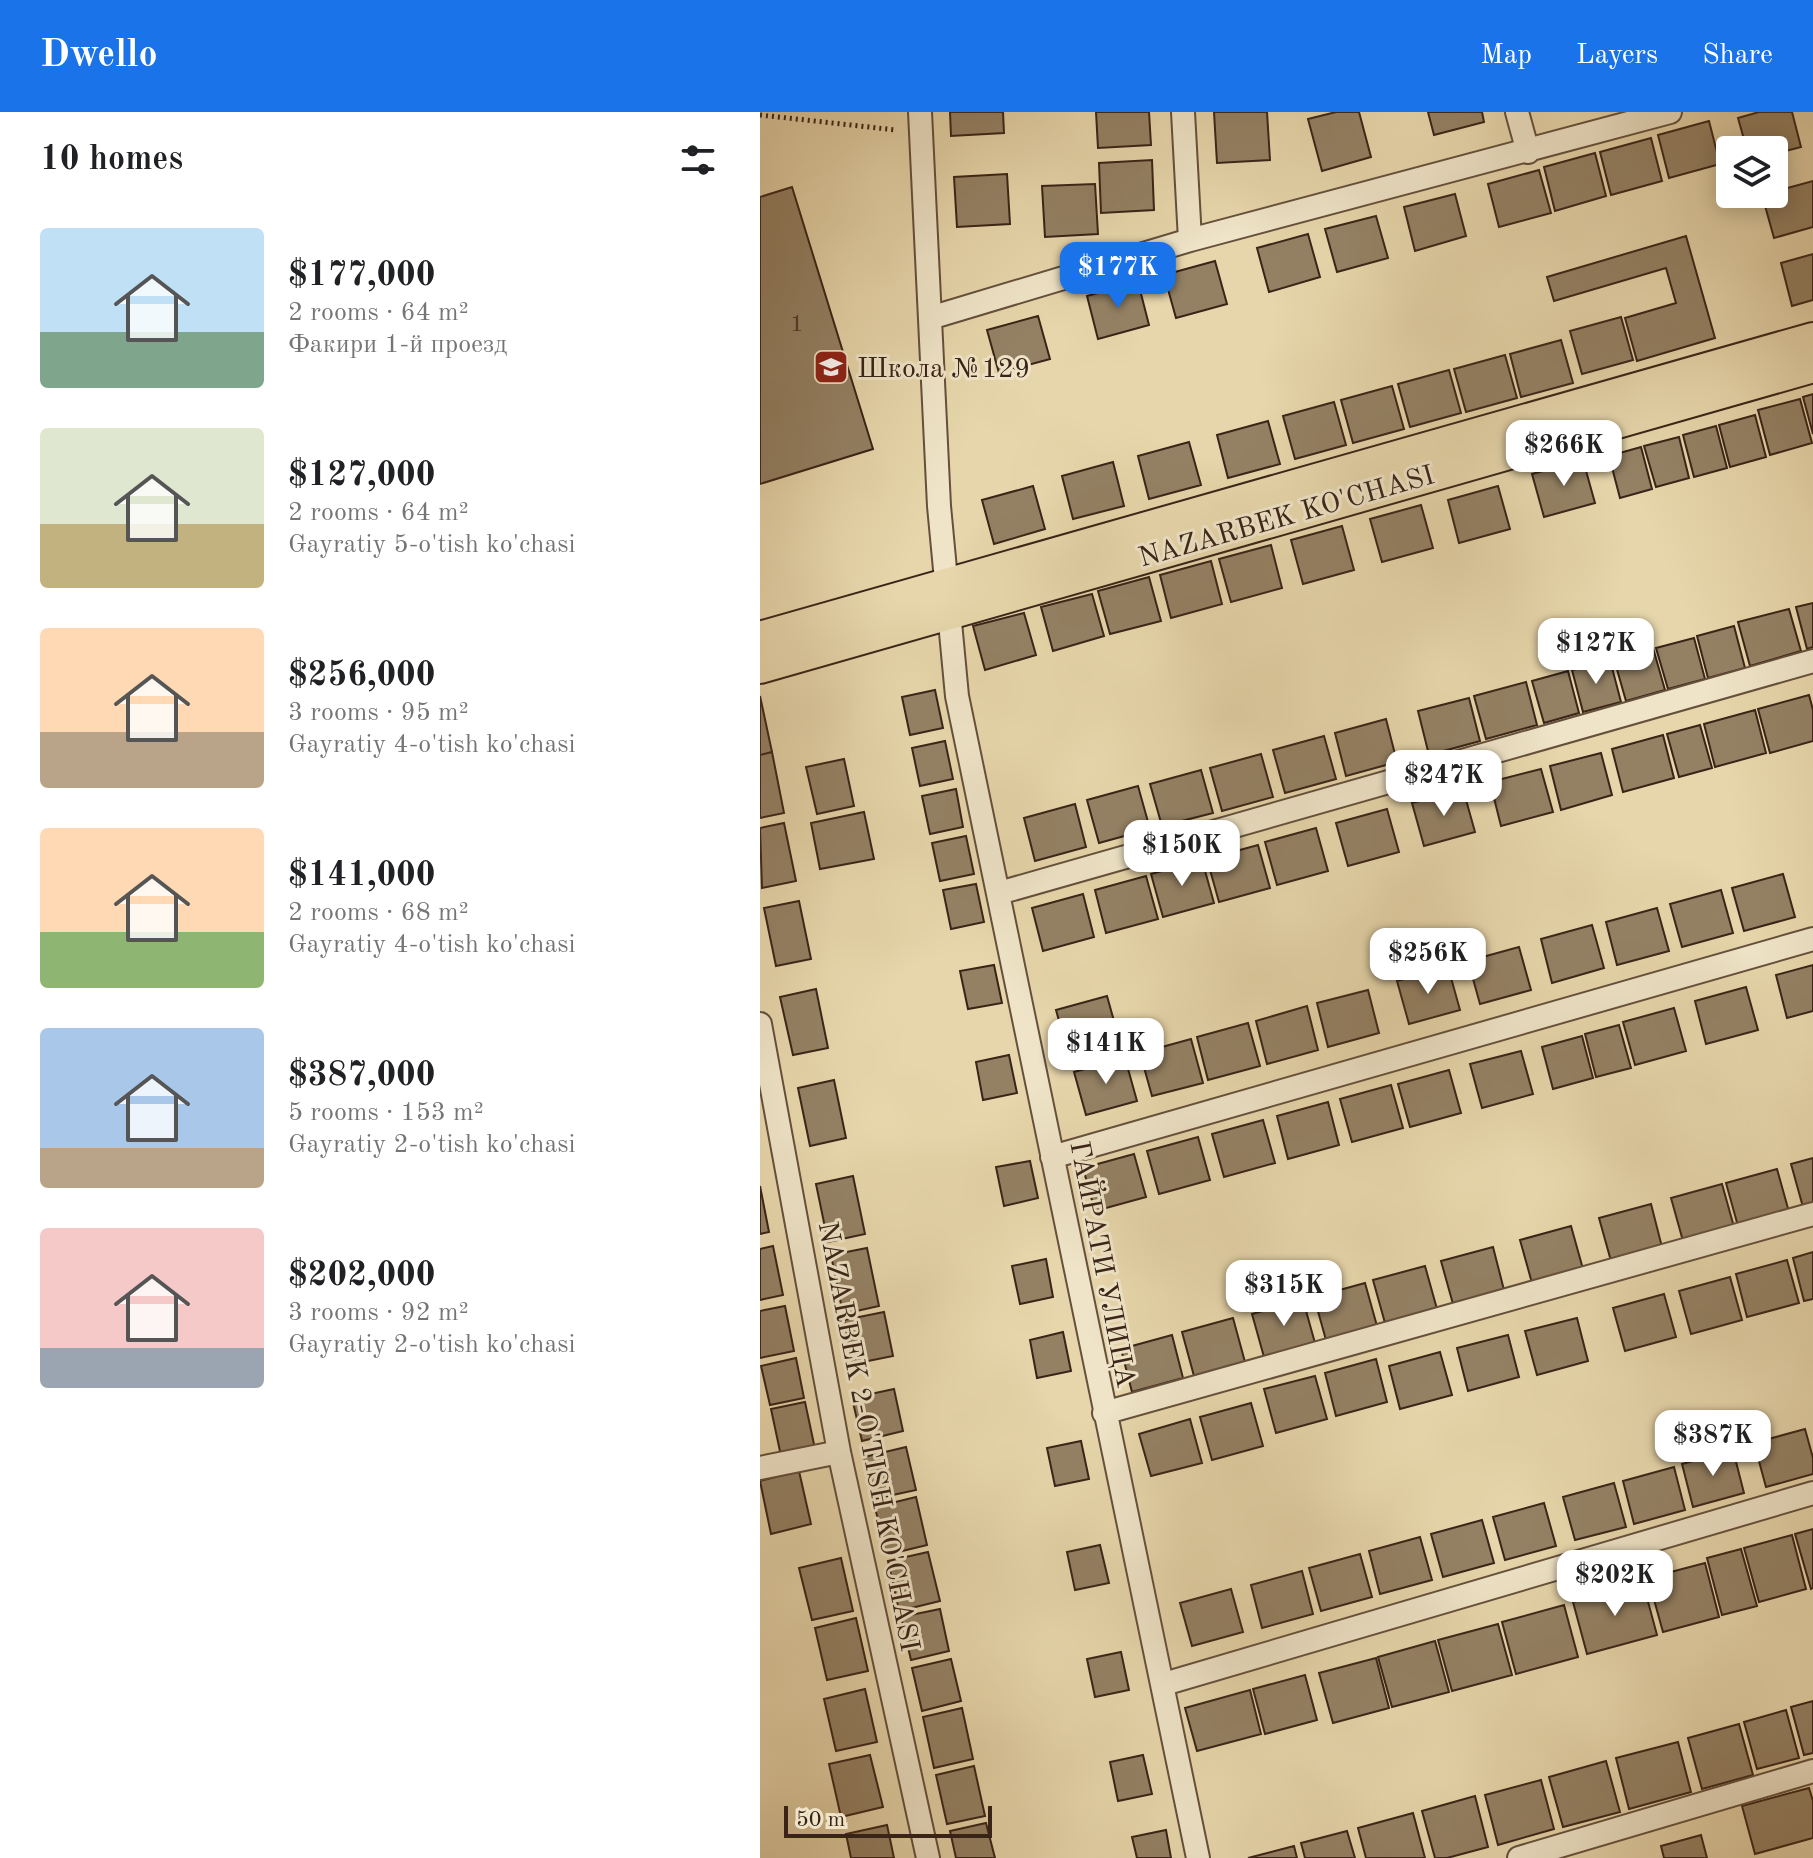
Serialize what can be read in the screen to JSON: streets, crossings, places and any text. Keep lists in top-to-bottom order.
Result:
{
  "streets": {
    "main road": ["NAZARBEK KO'CHASI"],
    "street": ["ГАЙРАТИ УЛИЦА", "NAZARBEK 2-O'TISH KO'CHASI"]
  },
  "crossings": [
    ["NAZARBEK KO'CHASI", "ГАЙРАТИ УЛИЦА"]
  ],
  "places": {
    "school or university": ["Школа №129"]
  },
  "house_numbers": ["1"],
  "scale_bar": "50 m",
  "page": {
    "header": "Dwello",
    "nav": ["Map", "Layers", "Share"],
    "heading": "10 homes",
    "list": [
      {
        "name": "$177,000",
        "note": "2 rooms · 64 m² · Факири 1-й проезд"
      },
      {
        "name": "$127,000",
        "note": "2 rooms · 64 m² · Gayratiy 5-o'tish ko'chasi"
      },
      {
        "name": "$256,000",
        "note": "3 rooms · 95 m² · Gayratiy 4-o'tish ko'chasi"
      },
      {
        "name": "$141,000",
        "note": "2 rooms · 68 m² · Gayratiy 4-o'tish ko'chasi"
      },
      {
        "name": "$387,000",
        "note": "5 rooms · 153 m² · Gayratiy 2-o'tish ko'chasi"
      },
      {
        "name": "$202,000",
        "note": "3 rooms · 92 m² · Gayratiy 2-o'tish ko'chasi"
      }
    ],
    "price": [
      "$177K",
      "$266K",
      "$127K",
      "$247K",
      "$150K",
      "$256K",
      "$141K",
      "$315K",
      "$387K",
      "$202K"
    ],
    "scale": "50 m"
  }
}
